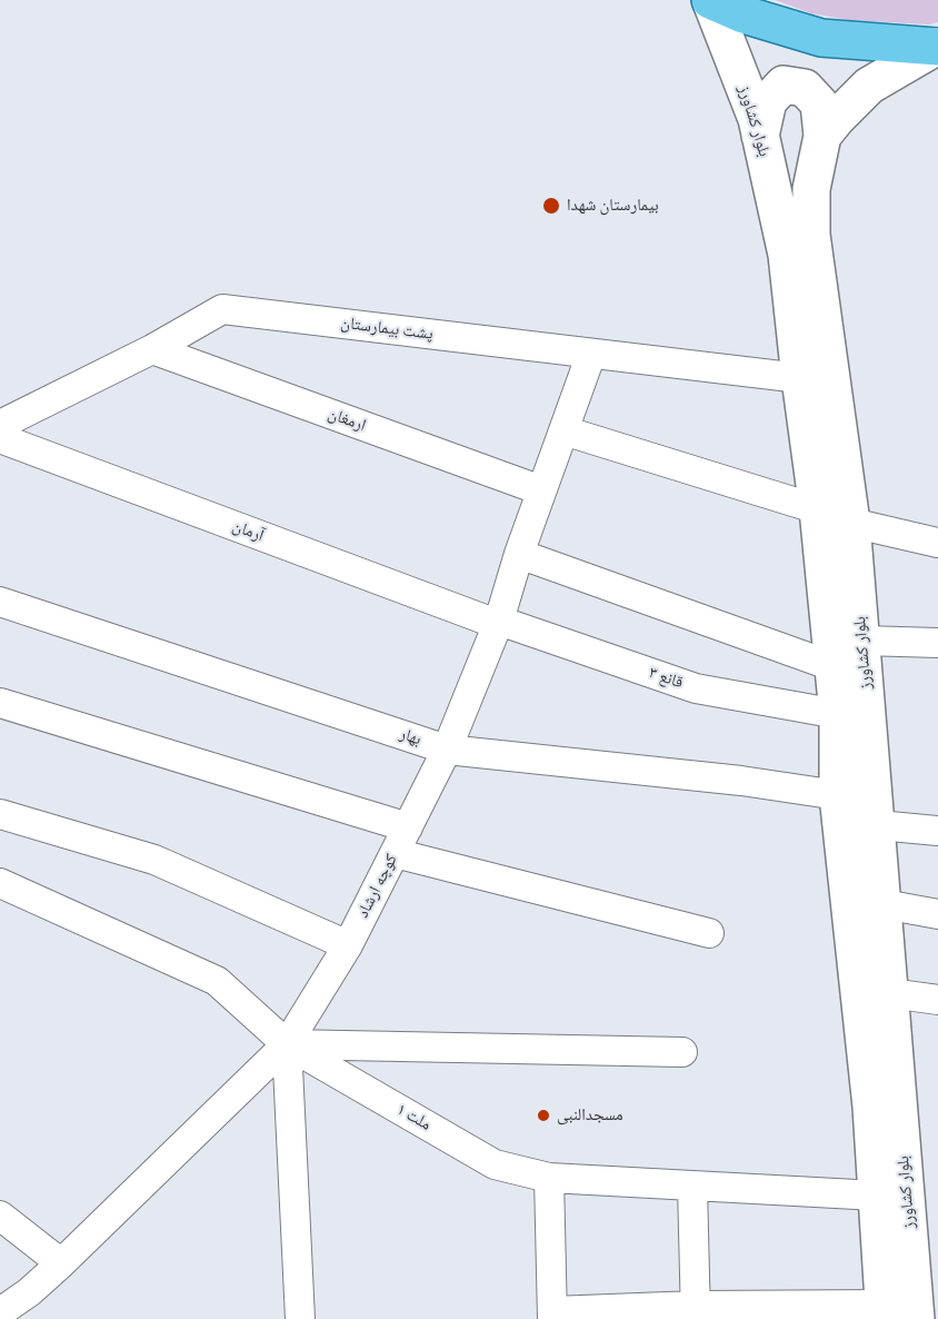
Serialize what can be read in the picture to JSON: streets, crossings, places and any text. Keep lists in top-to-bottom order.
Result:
{
  "streets": {
    "main road": ["بلوار کشاورز"],
    "street": [
      "پشت بیمارستان",
      "ارمغان",
      "آرمان",
      "قانع ۳",
      "بهار",
      "کوچه ارشاد",
      "ملت ۱"
    ]
  },
  "crossings": [
    ["بلوار کشاورز", "پشت بیمارستان"],
    ["بلوار کشاورز", "قانع ۳"],
    ["بلوار کشاورز", "بهار"],
    ["بلوار کشاورز", "ملت ۱"],
    ["پشت بیمارستان", "ارمغان"],
    ["پشت بیمارستان", "کوچه ارشاد"],
    ["ارمغان", "کوچه ارشاد"],
    ["آرمان", "قانع ۳"],
    ["آرمان", "کوچه ارشاد"],
    ["قانع ۳", "کوچه ارشاد"],
    ["بهار", "کوچه ارشاد"],
    ["کوچه ارشاد", "ملت ۱"]
  ],
  "places": ["بیمارستان شهدا", "مسجدالنبی"]
}
